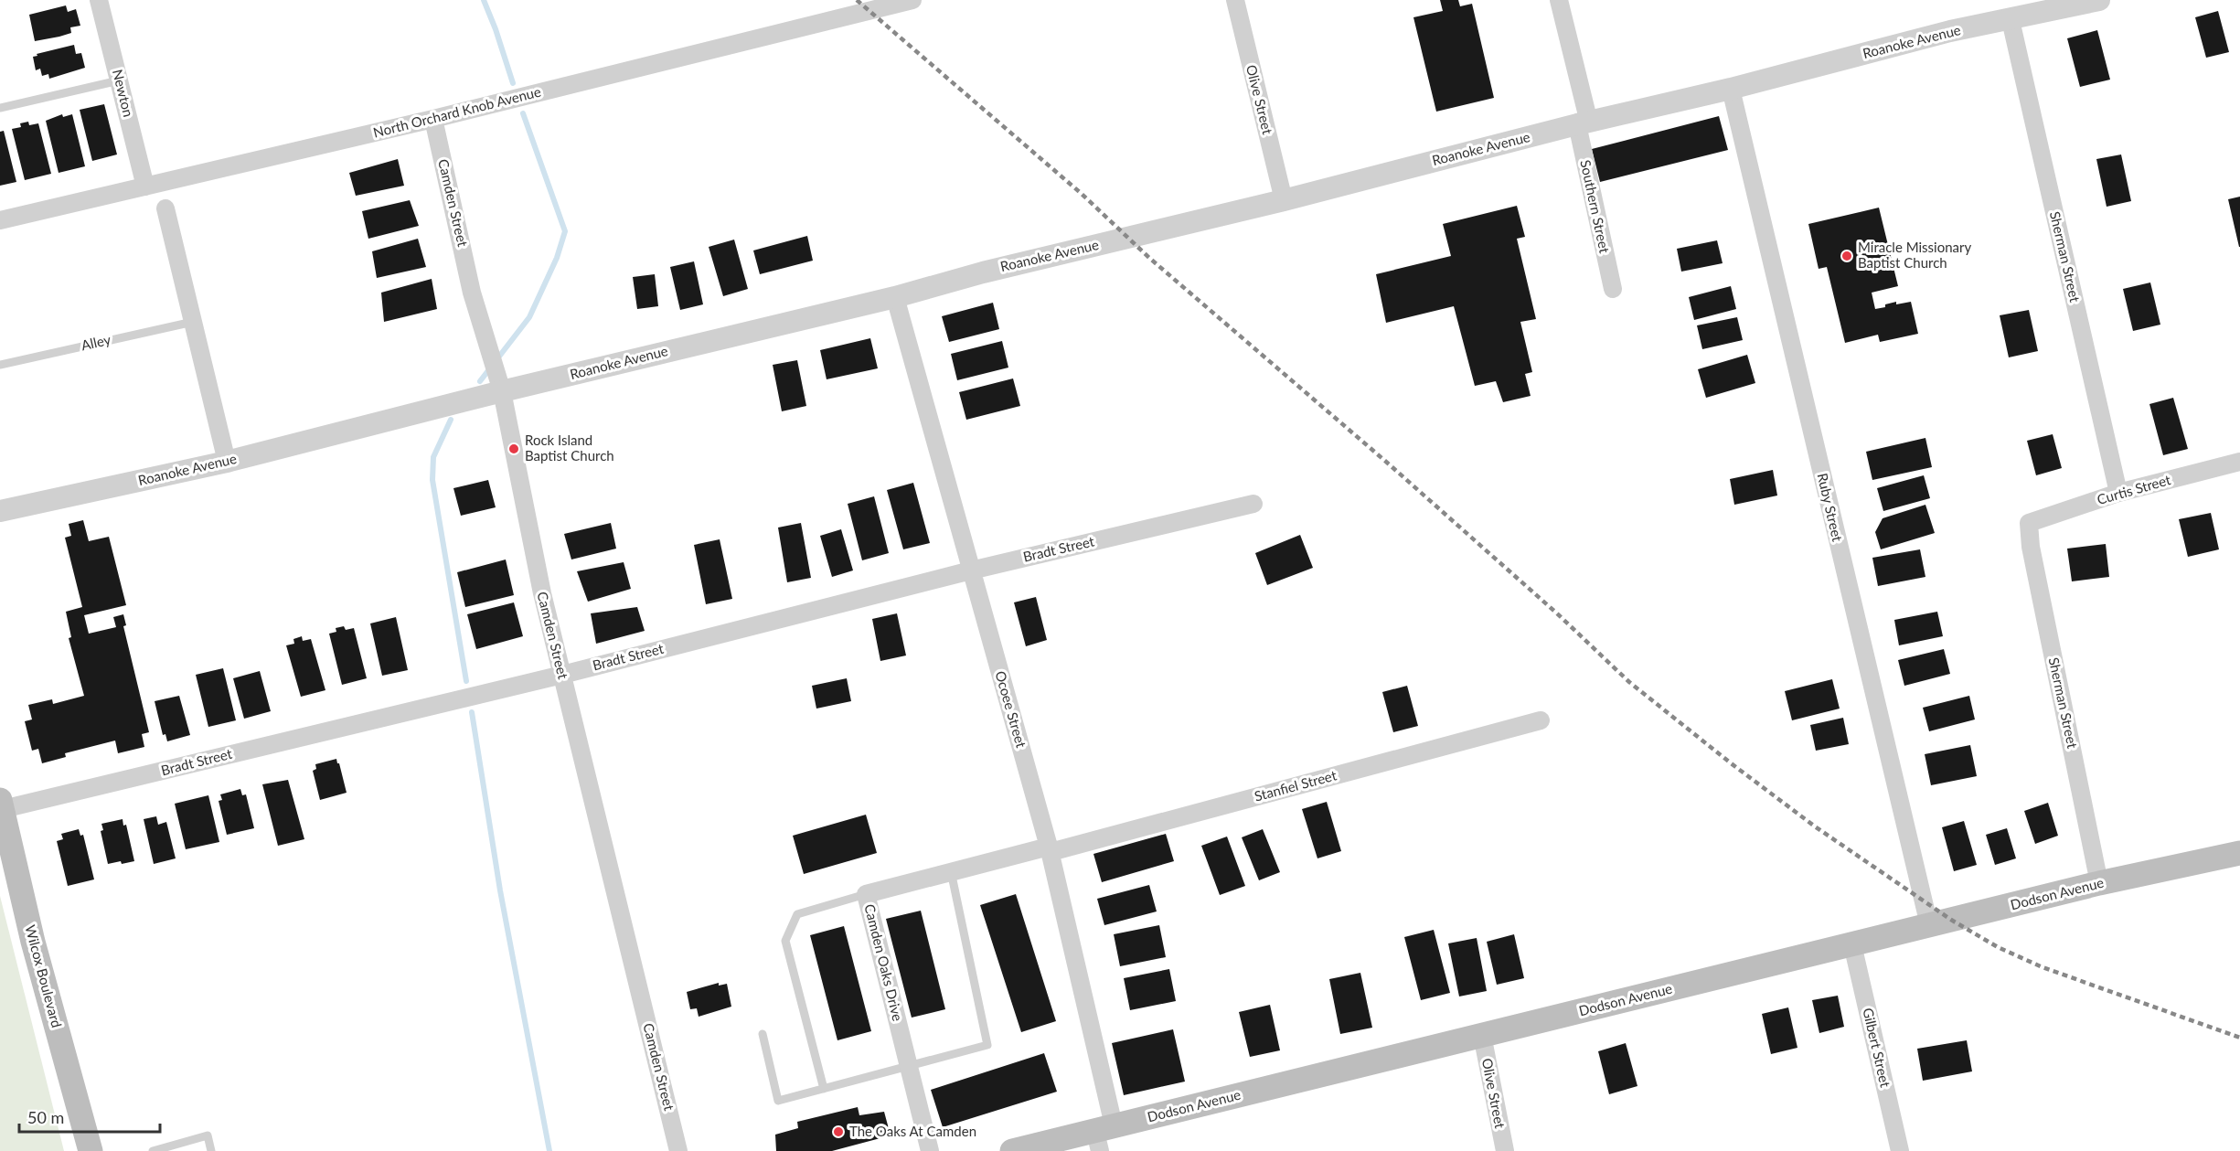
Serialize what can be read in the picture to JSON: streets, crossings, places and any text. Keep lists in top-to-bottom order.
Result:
{
  "streets": {
    "main road": ["Dodson Avenue", "Wilcox Boulevard"],
    "street": [
      "Roanoke Avenue",
      "Newton",
      "Olive Street",
      "North Orchard Knob Avenue",
      "Camden Street",
      "Southern Street",
      "Sherman Street",
      "Curtis Street",
      "Ruby Street",
      "Bradt Street",
      "Ocoee Street",
      "Stanfiel Street",
      "Camden Oaks Drive",
      "Gilbert Street"
    ],
    "lane": ["Alley"]
  },
  "crossings": [
    ["Roanoke Avenue", "Olive Street"],
    ["Roanoke Avenue", "Camden Street"],
    ["Roanoke Avenue", "Southern Street"],
    ["Roanoke Avenue", "Sherman Street"],
    ["Roanoke Avenue", "Ruby Street"],
    ["Roanoke Avenue", "Ocoee Street"],
    ["Newton", "North Orchard Knob Avenue"],
    ["Olive Street", "Dodson Avenue"],
    ["North Orchard Knob Avenue", "Camden Street"],
    ["Camden Street", "Bradt Street"],
    ["Sherman Street", "Curtis Street"],
    ["Sherman Street", "Dodson Avenue"],
    ["Ruby Street", "Dodson Avenue"],
    ["Bradt Street", "Ocoee Street"],
    ["Bradt Street", "Wilcox Boulevard"],
    ["Ocoee Street", "Stanfiel Street"],
    ["Ocoee Street", "Dodson Avenue"],
    ["Ocoee Street", "Camden Oaks Drive"],
    ["Stanfiel Street", "Camden Oaks Drive"],
    ["Dodson Avenue", "Gilbert Street"]
  ],
  "places": ["Miracle Missionary Baptist Church", "Rock Island Baptist Church", "The Oaks At Camden"],
  "scale_bar": "50 m"
}
